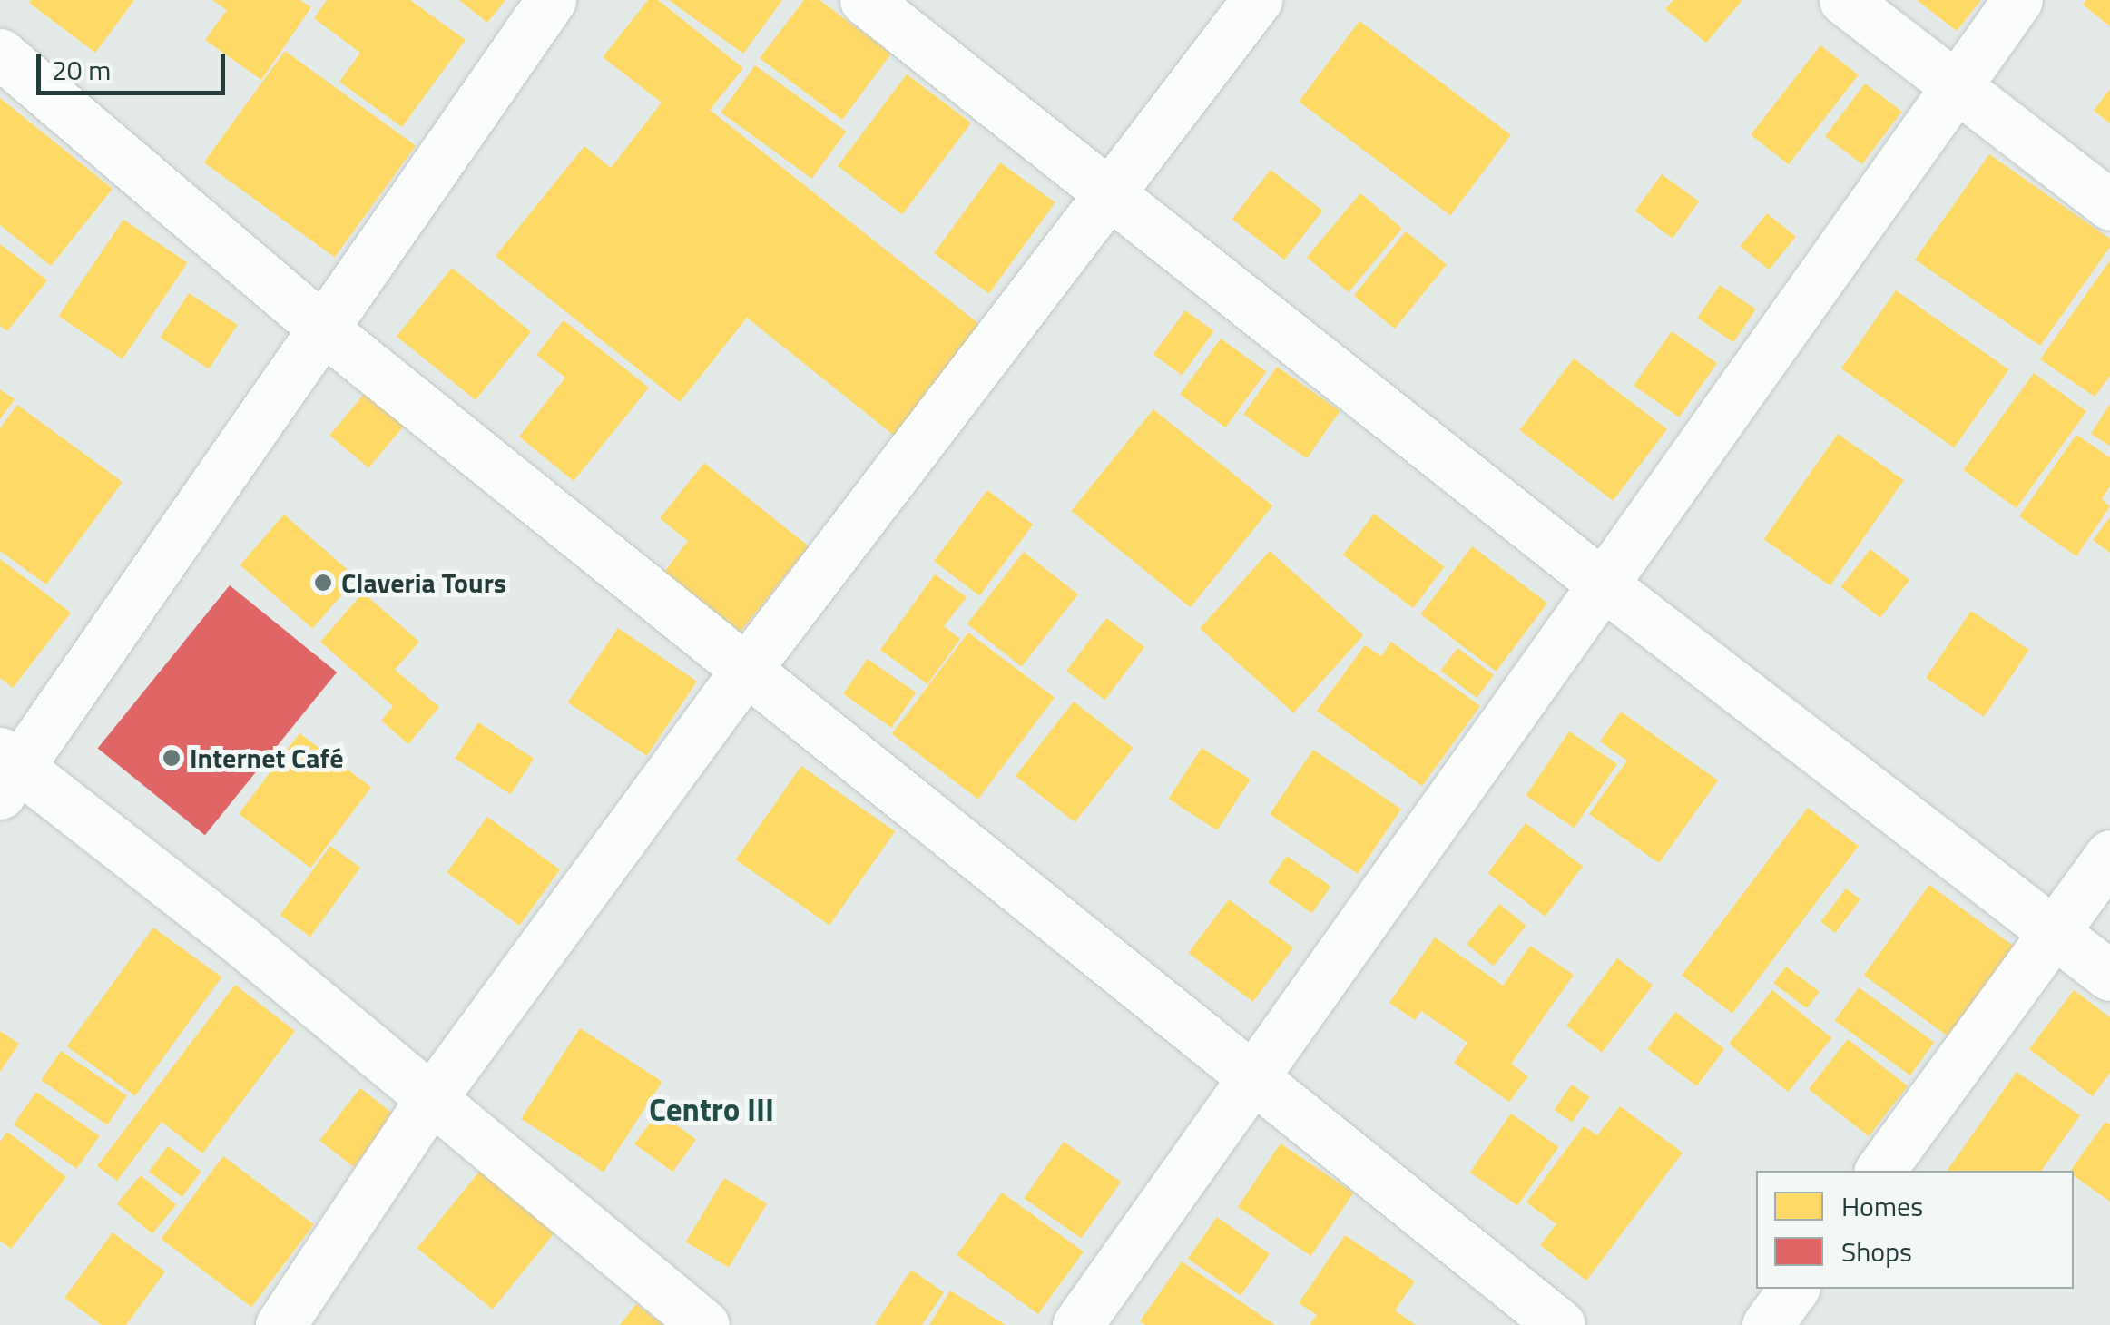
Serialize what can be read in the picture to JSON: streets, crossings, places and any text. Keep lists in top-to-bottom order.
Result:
{
  "districts": ["Centro III"],
  "places": ["Claveria Tours", "Internet Café"],
  "legend": ["Homes", "Shops"],
  "scale_bar": "20 m"
}
